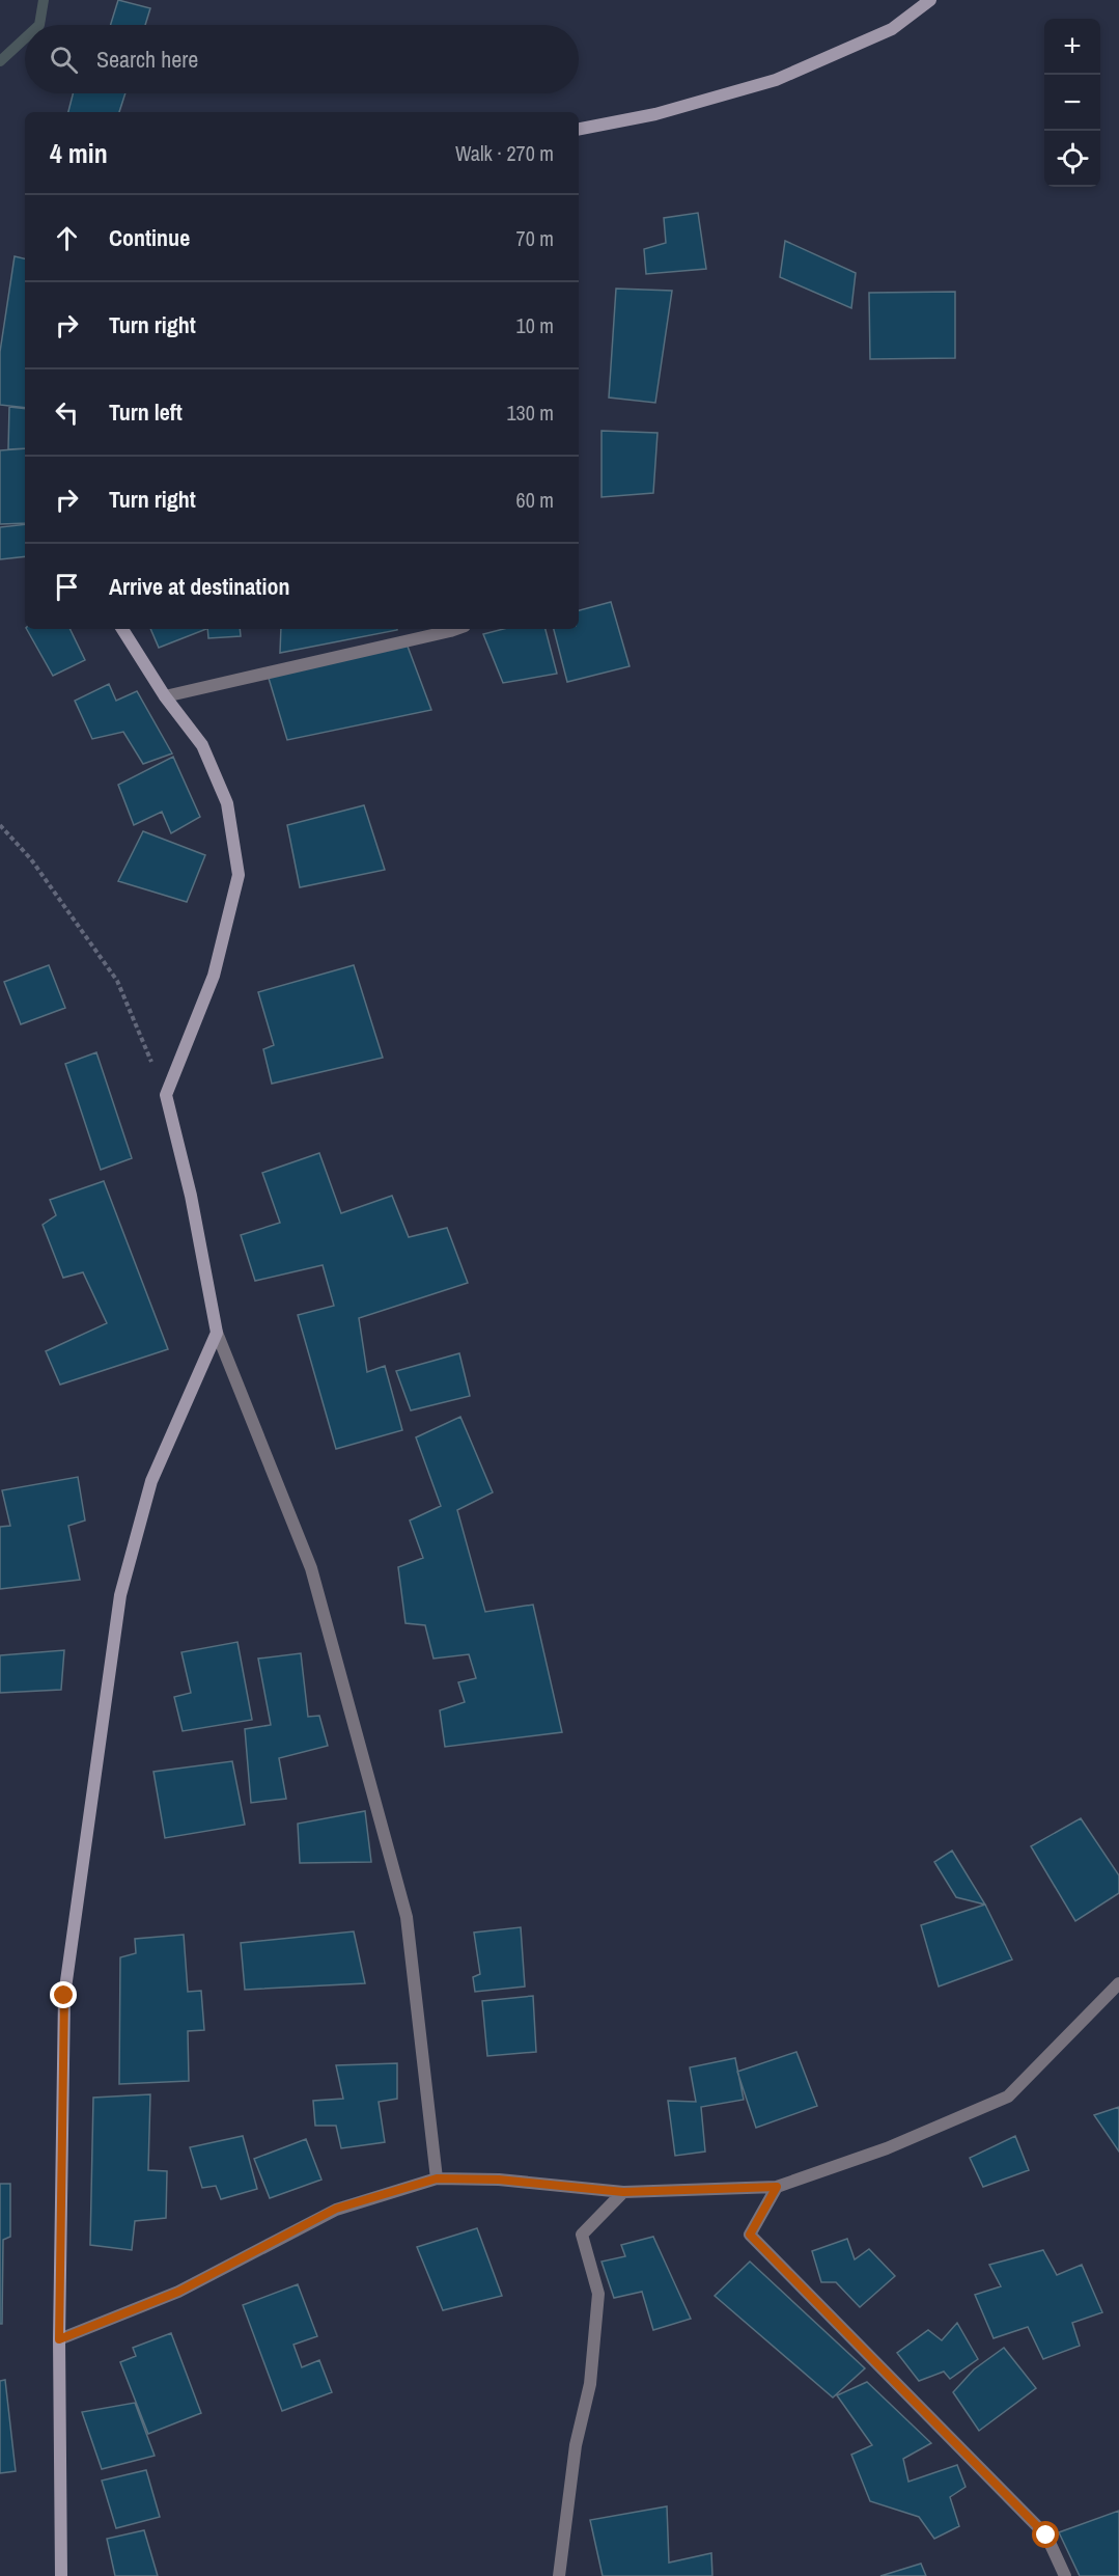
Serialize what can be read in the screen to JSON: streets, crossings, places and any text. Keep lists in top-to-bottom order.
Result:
{
  "page": {
    "map_buttons": ["+", "−"],
    "search": "Search here",
    "heading": ["4 min", "Walk · 270 m"],
    "list": [
      ["Continue", "70 m"],
      ["Turn right", "10 m"],
      ["Turn left", "130 m"],
      ["Turn right", "60 m"],
      "Arrive at destination"
    ]
  }
}
